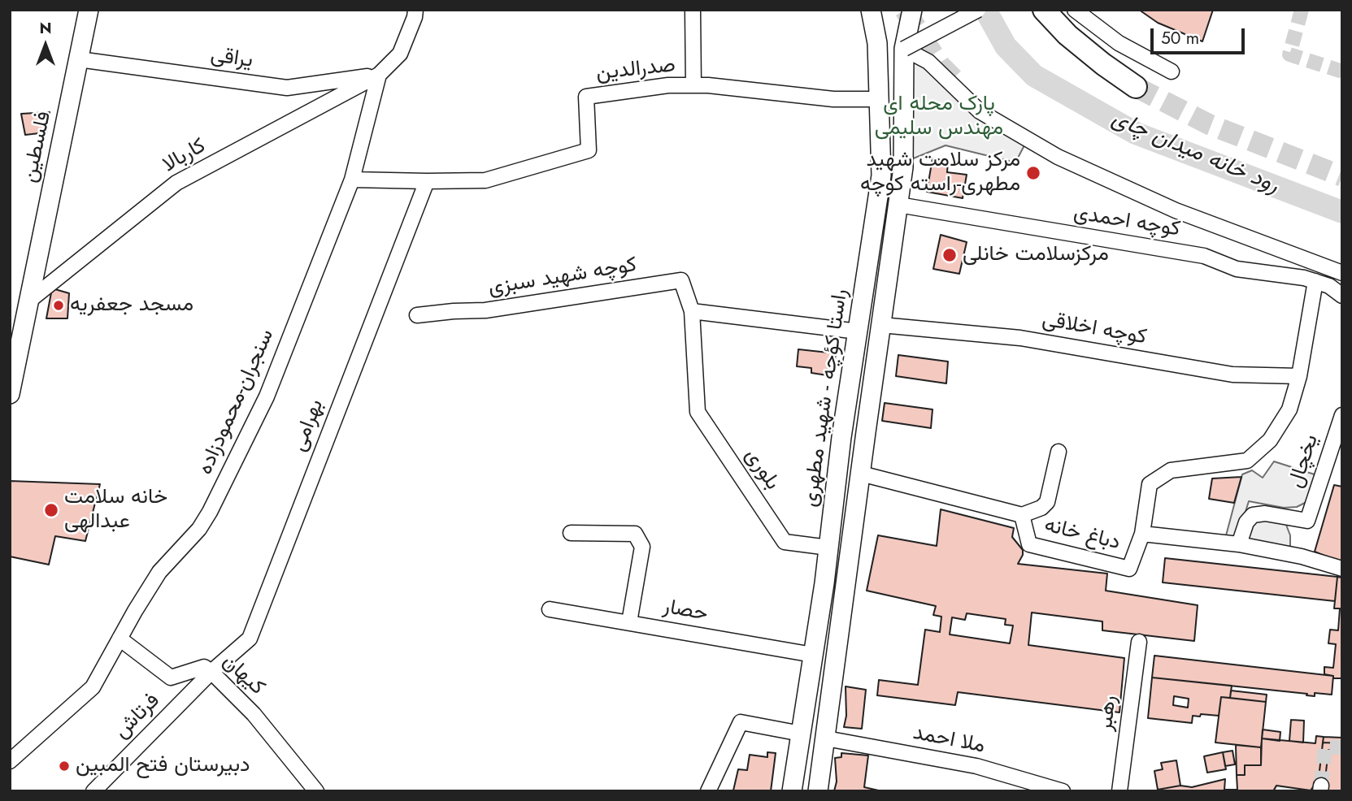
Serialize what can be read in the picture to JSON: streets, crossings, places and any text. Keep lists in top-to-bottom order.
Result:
{
  "streets": {
    "main road": ["فلسطین", "راستا کؤچه - شهید مطهری"],
    "street": [
      "یراقی",
      "صدرالدین",
      "کاربالا",
      "کوچه احمدی",
      "کوچه شهید سبزی",
      "کوچه اخلاقی",
      "سنجران-محمودزاده",
      "بهرامی",
      "یخچال",
      "بلوری",
      "دباغ خانه",
      "حصار",
      "کیهان",
      "رهبر",
      "فرتاش",
      "ملا احمد"
    ]
  },
  "crossings": [
    ["یراقی", "فلسطین"],
    ["یراقی", "کاربالا"],
    ["یراقی", "سنجران-محمودزاده"],
    ["صدرالدین", "راستا کؤچه - شهید مطهری"],
    ["صدرالدین", "سنجران-محمودزاده"],
    ["صدرالدین", "بهرامی"],
    ["فلسطین", "کاربالا"],
    ["کاربالا", "سنجران-محمودزاده"],
    ["کوچه احمدی", "راستا کؤچه - شهید مطهری"],
    ["کوچه شهید سبزی", "بلوری"],
    ["کوچه اخلاقی", "راستا کؤچه - شهید مطهری"],
    ["راستا کؤچه - شهید مطهری", "بلوری"],
    ["راستا کؤچه - شهید مطهری", "دباغ خانه"],
    ["راستا کؤچه - شهید مطهری", "حصار"],
    ["راستا کؤچه - شهید مطهری", "ملا احمد"],
    ["سنجران-محمودزاده", "کیهان"],
    ["بهرامی", "کیهان"],
    ["بهرامی", "فرتاش"],
    ["یخچال", "دباغ خانه"],
    ["کیهان", "فرتاش"]
  ],
  "water": ["رود خانه میدان چای"],
  "parks": ["پارک محله ای مهندس سلیمی"],
  "places": [
    "مرکز سلامت شهید مطهری-راسته کوچه",
    "مرکزسلامت خانلی",
    "مسجد جعفریه",
    "خانه سلامت عبدالهی",
    "دبیرستان فتح المبین"
  ],
  "scale_bar": "50 m",
  "north": "top"
}
